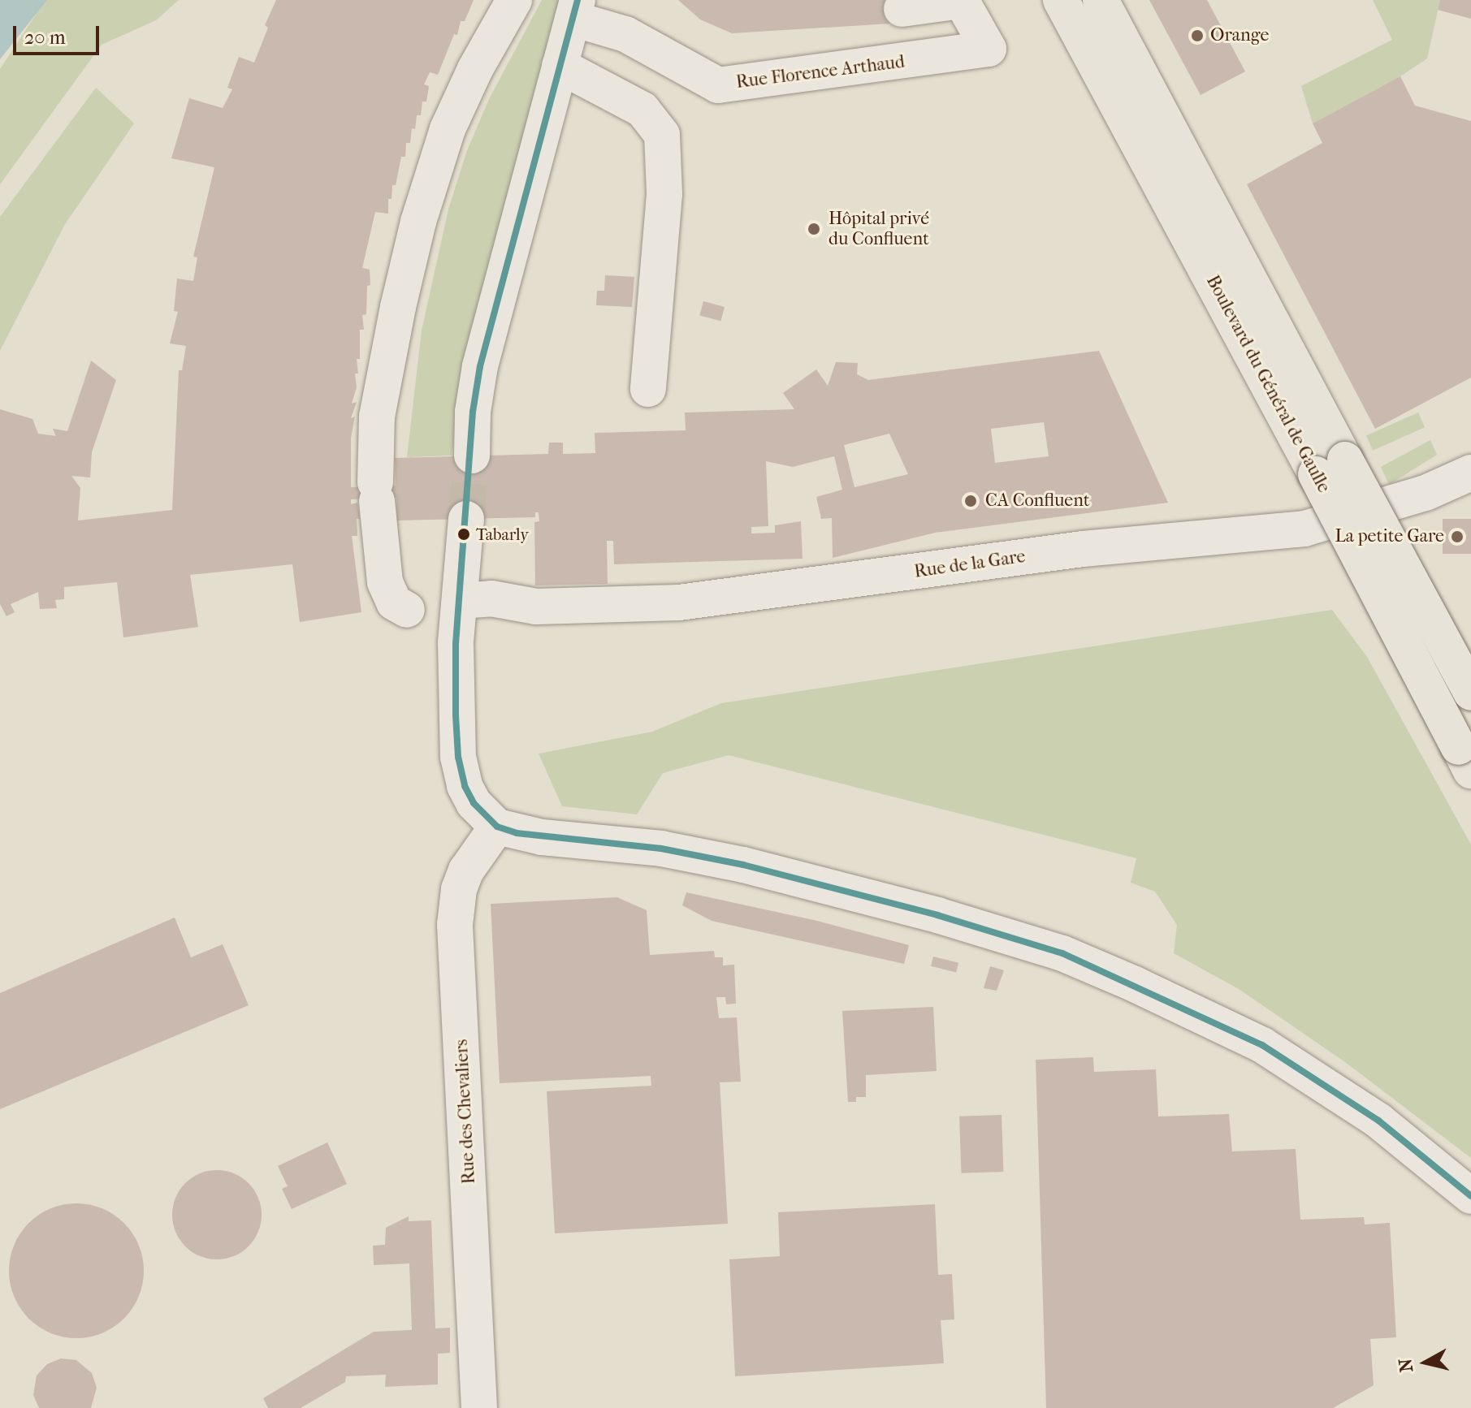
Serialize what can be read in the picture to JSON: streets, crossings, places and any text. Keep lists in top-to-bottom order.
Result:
{
  "streets": {
    "main road": ["Boulevard du Général de Gaulle"],
    "street": ["Rue Florence Arthaud", "Rue de la Gare", "Rue des Chevaliers"]
  },
  "places": [
    "Orange",
    "Hôpital privé du Confluent",
    "CA Confluent",
    "Tabarly",
    "La petite Gare"
  ],
  "scale_bar": "20 m",
  "north": "left"
}
